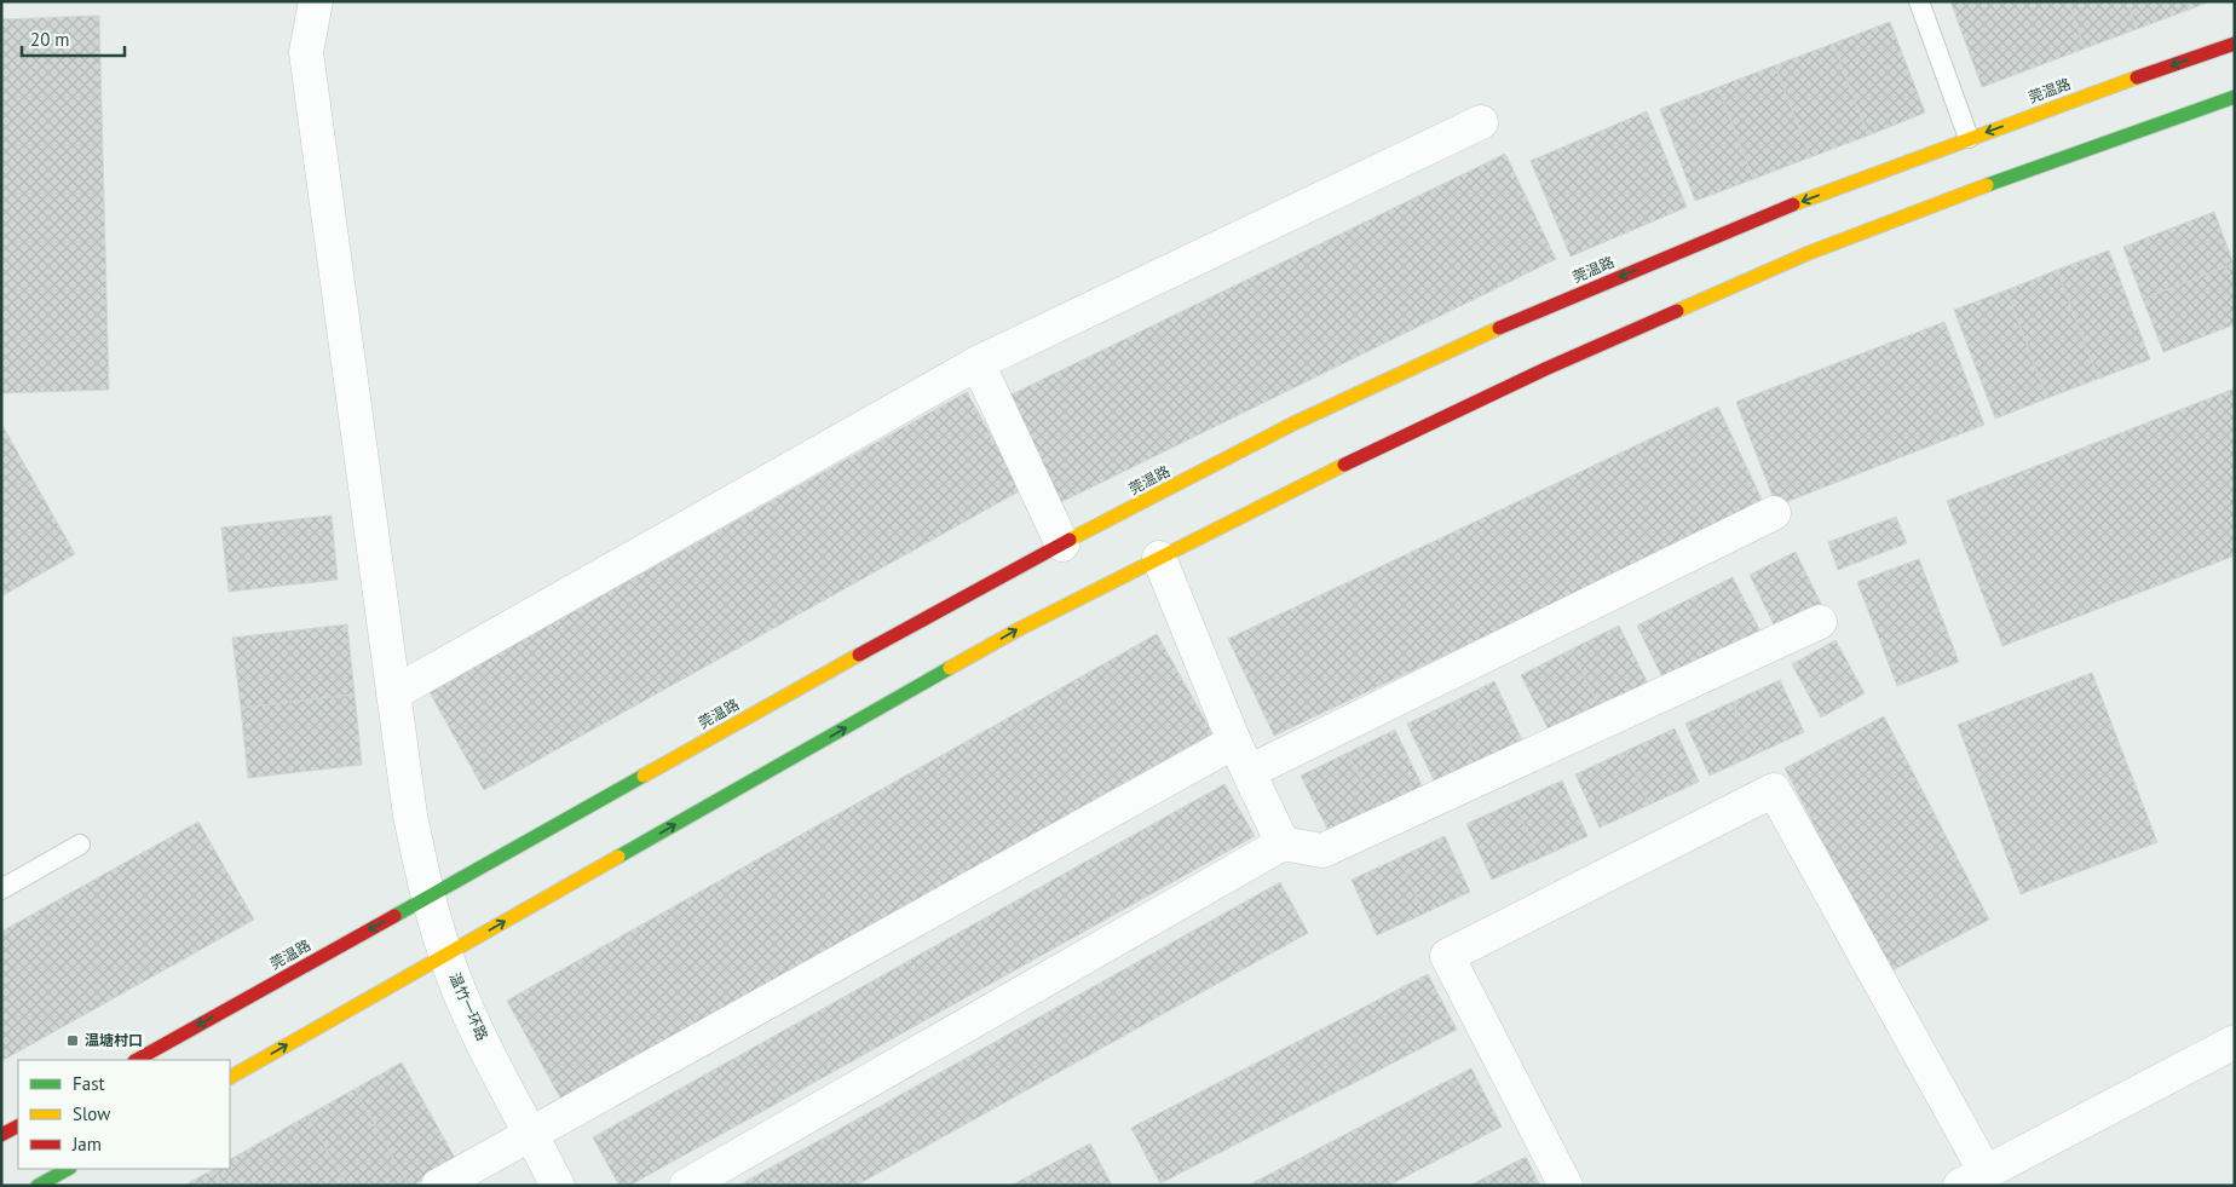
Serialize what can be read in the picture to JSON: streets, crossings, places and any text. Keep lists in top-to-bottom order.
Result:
{
  "streets": {
    "main road": ["莞温路"],
    "street": ["温竹一环路"]
  },
  "crossings": [
    ["莞温路", "温竹一环路"]
  ],
  "places": {
    "transit": ["温塘村口"]
  },
  "legend": ["Fast", "Slow", "Jam"],
  "scale_bar": "20 m"
}
